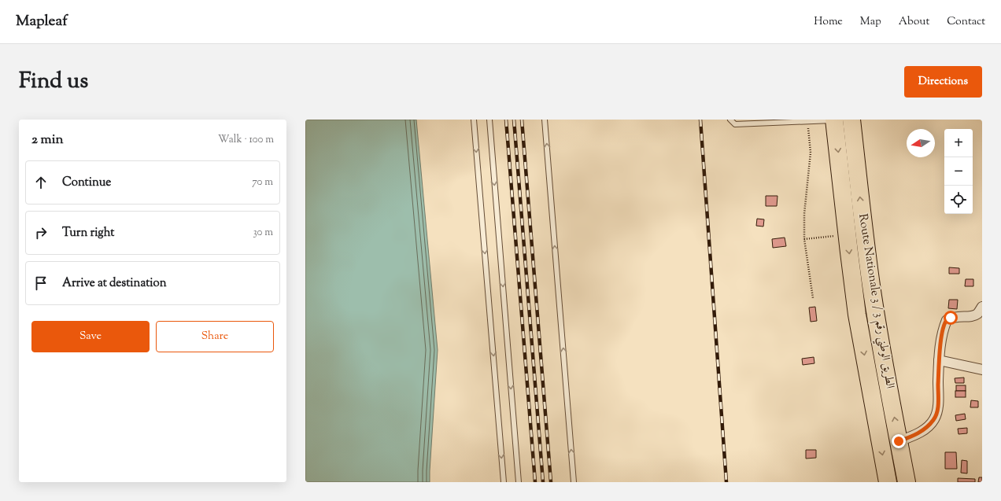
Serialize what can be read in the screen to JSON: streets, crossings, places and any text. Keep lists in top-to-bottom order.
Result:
{
  "streets": {
    "highway": ["Route Nationale 3 / الطريق الوطني رقم 3"]
  },
  "north": "left",
  "page": {
    "header": "Mapleaf",
    "nav": [
      "Home",
      "Map",
      "About",
      "Contact"
    ],
    "title": "Find us",
    "buttons": [
      "Directions",
      ["Save", "Share"]
    ],
    "heading": ["2 min", "Walk · 100 m"],
    "map_buttons": ["+", "−"],
    "list": [
      ["Continue", "70 m"],
      ["Turn right", "30 m"],
      "Arrive at destination"
    ]
  }
}
